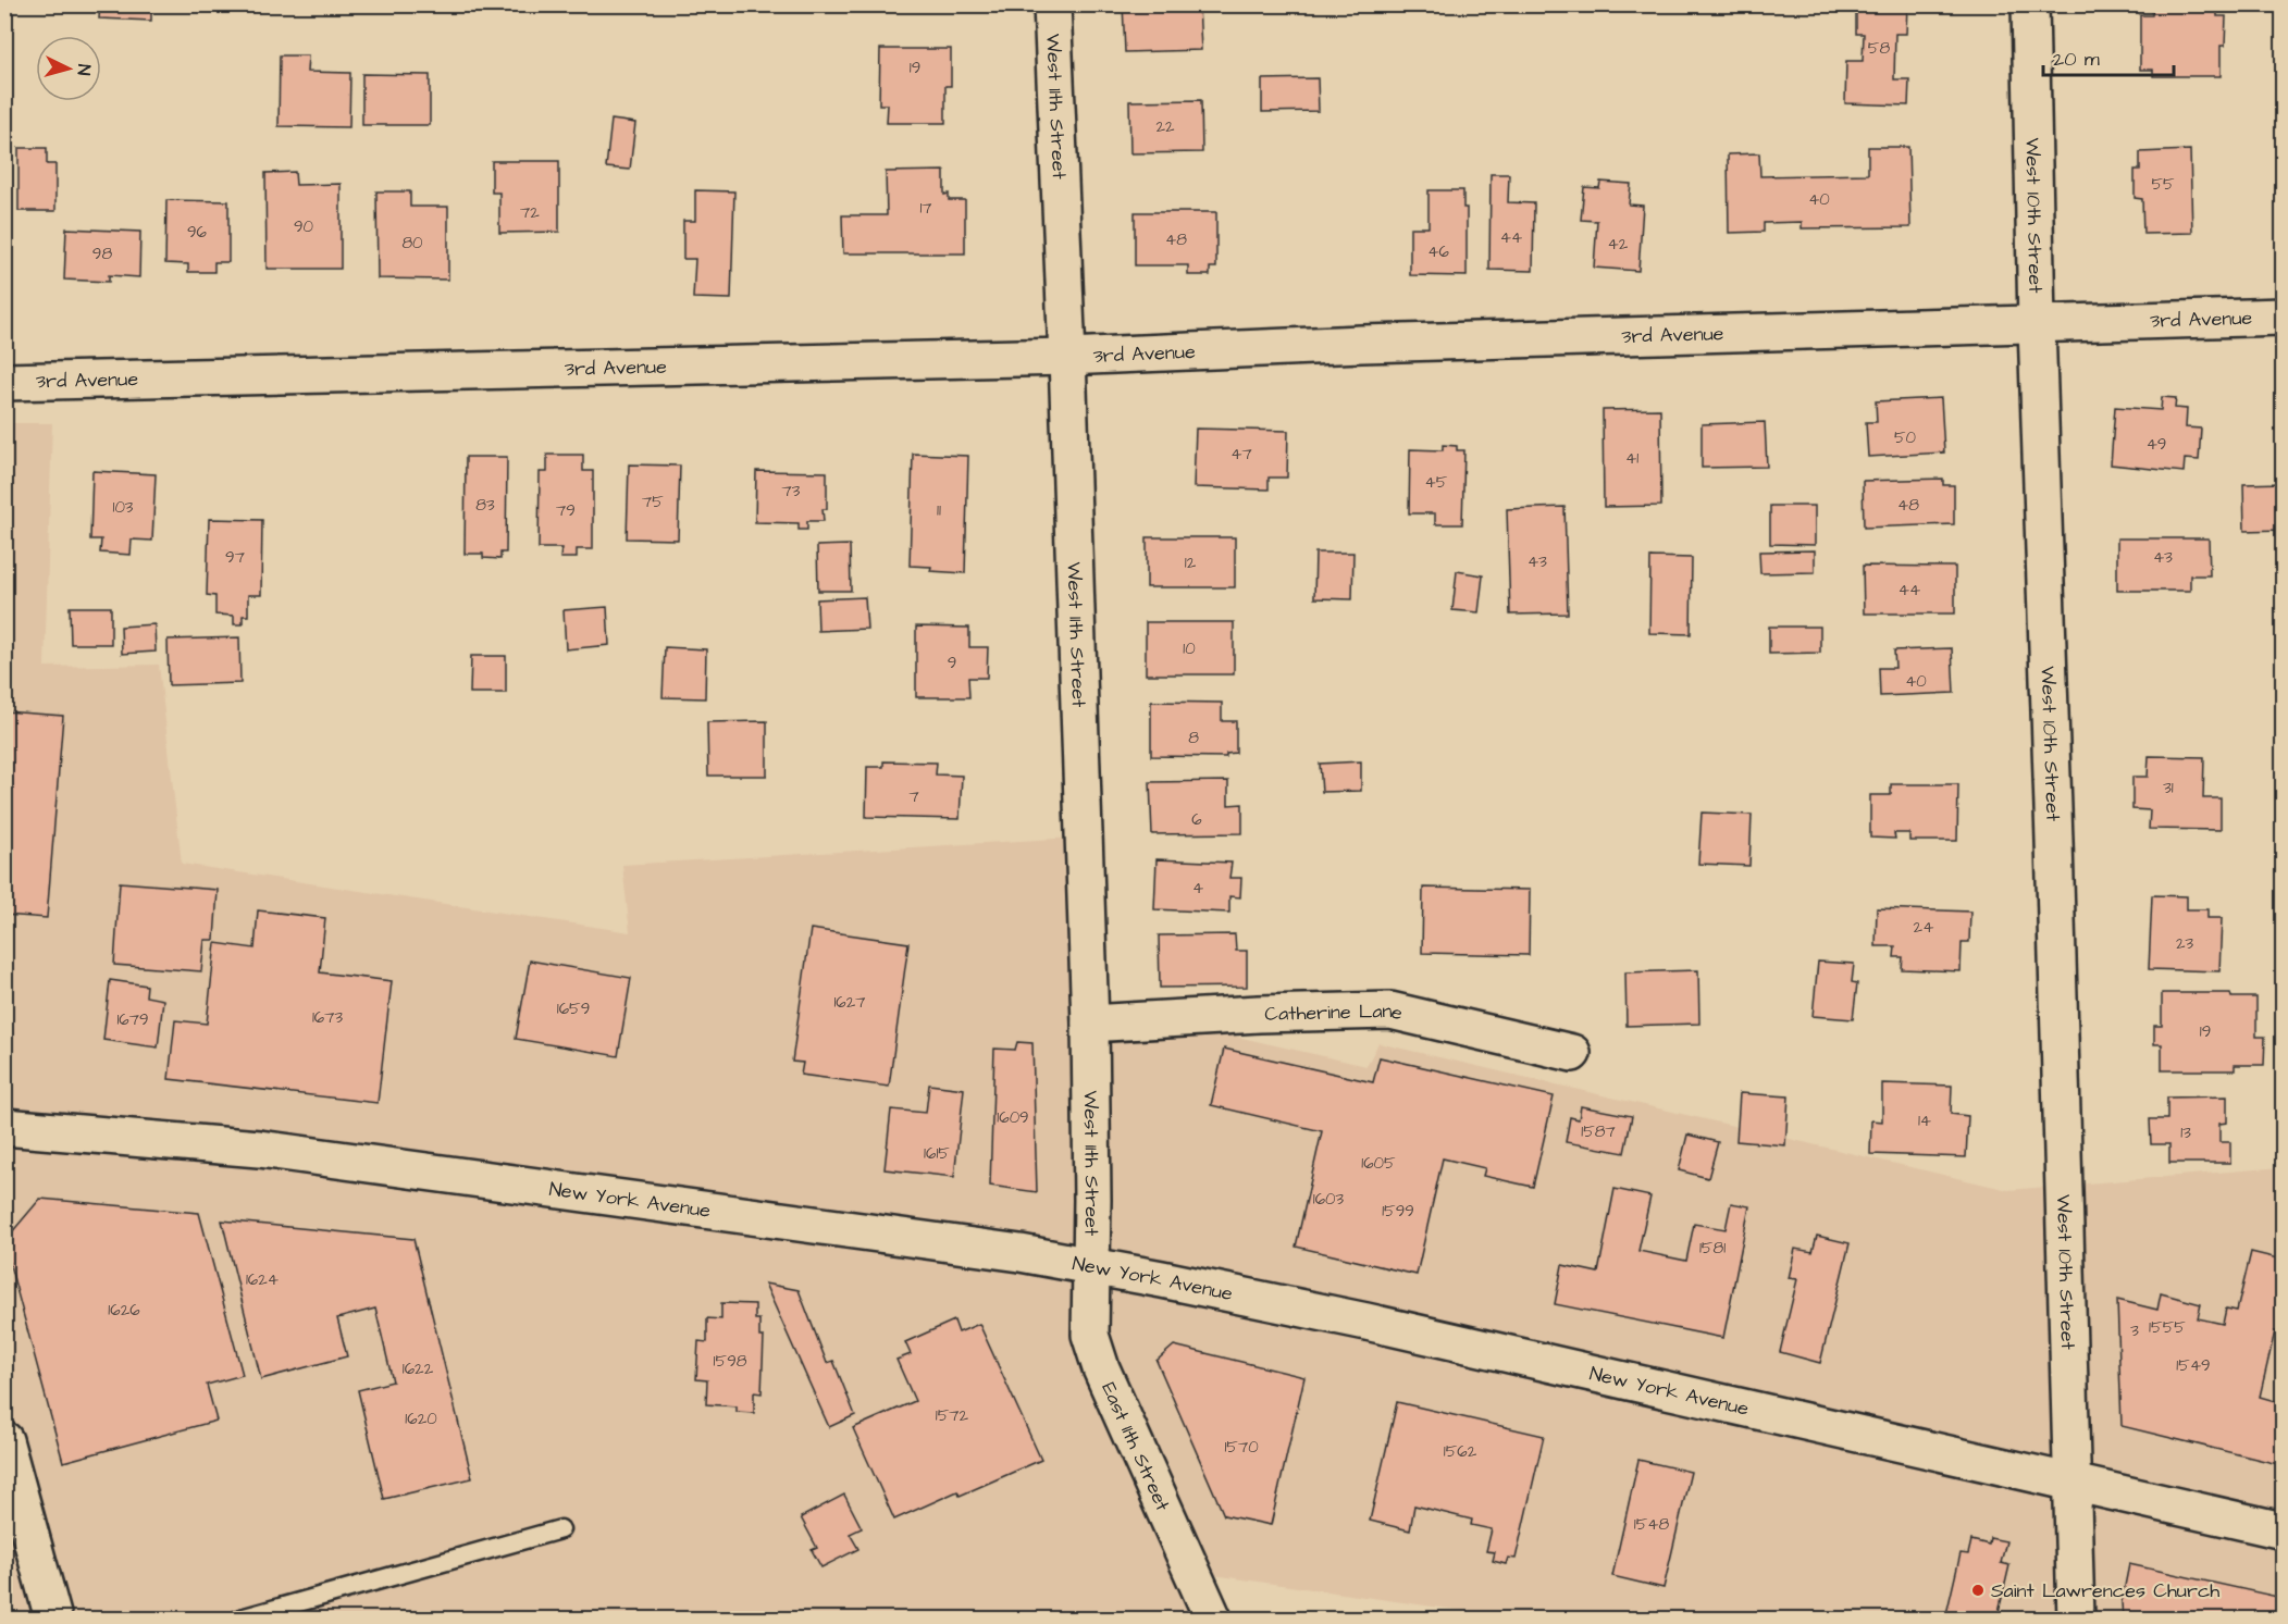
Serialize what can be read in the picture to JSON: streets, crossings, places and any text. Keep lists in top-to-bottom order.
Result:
{
  "streets": {
    "street": [
      "West 11th Street",
      "West 10th Street",
      "3rd Avenue",
      "Catherine Lane",
      "New York Avenue",
      "East 11th Street"
    ]
  },
  "crossings": [
    ["West 11th Street", "3rd Avenue"],
    ["West 11th Street", "Catherine Lane"],
    ["West 11th Street", "New York Avenue"],
    ["West 11th Street", "East 11th Street"],
    ["West 10th Street", "3rd Avenue"],
    ["West 10th Street", "New York Avenue"],
    ["New York Avenue", "East 11th Street"]
  ],
  "places": ["Saint Lawrences Church"],
  "house_numbers": [
    "58",
    "19",
    "22",
    "55",
    "40",
    "17",
    "72",
    "90",
    "96",
    "44",
    "48",
    "80",
    "42",
    "46",
    "98",
    "50",
    "49",
    "47",
    "41",
    "45",
    "73",
    "75",
    "83",
    "48",
    "103",
    "79",
    "11",
    "97",
    "43",
    "43",
    "12",
    "44",
    "10",
    "9",
    "40",
    "8",
    "31",
    "7",
    "6",
    "4",
    "24",
    "23",
    "1627",
    "1659",
    "1673",
    "1679",
    "19",
    "1609",
    "14",
    "1587",
    "13",
    "1615",
    "1605",
    "1603",
    "1599",
    "1581",
    "1624",
    "1626",
    "1555",
    "3",
    "1598",
    "1549",
    "1622",
    "1572",
    "1620",
    "1570",
    "1562",
    "1548"
  ],
  "scale_bar": "20 m",
  "north": "right"
}
